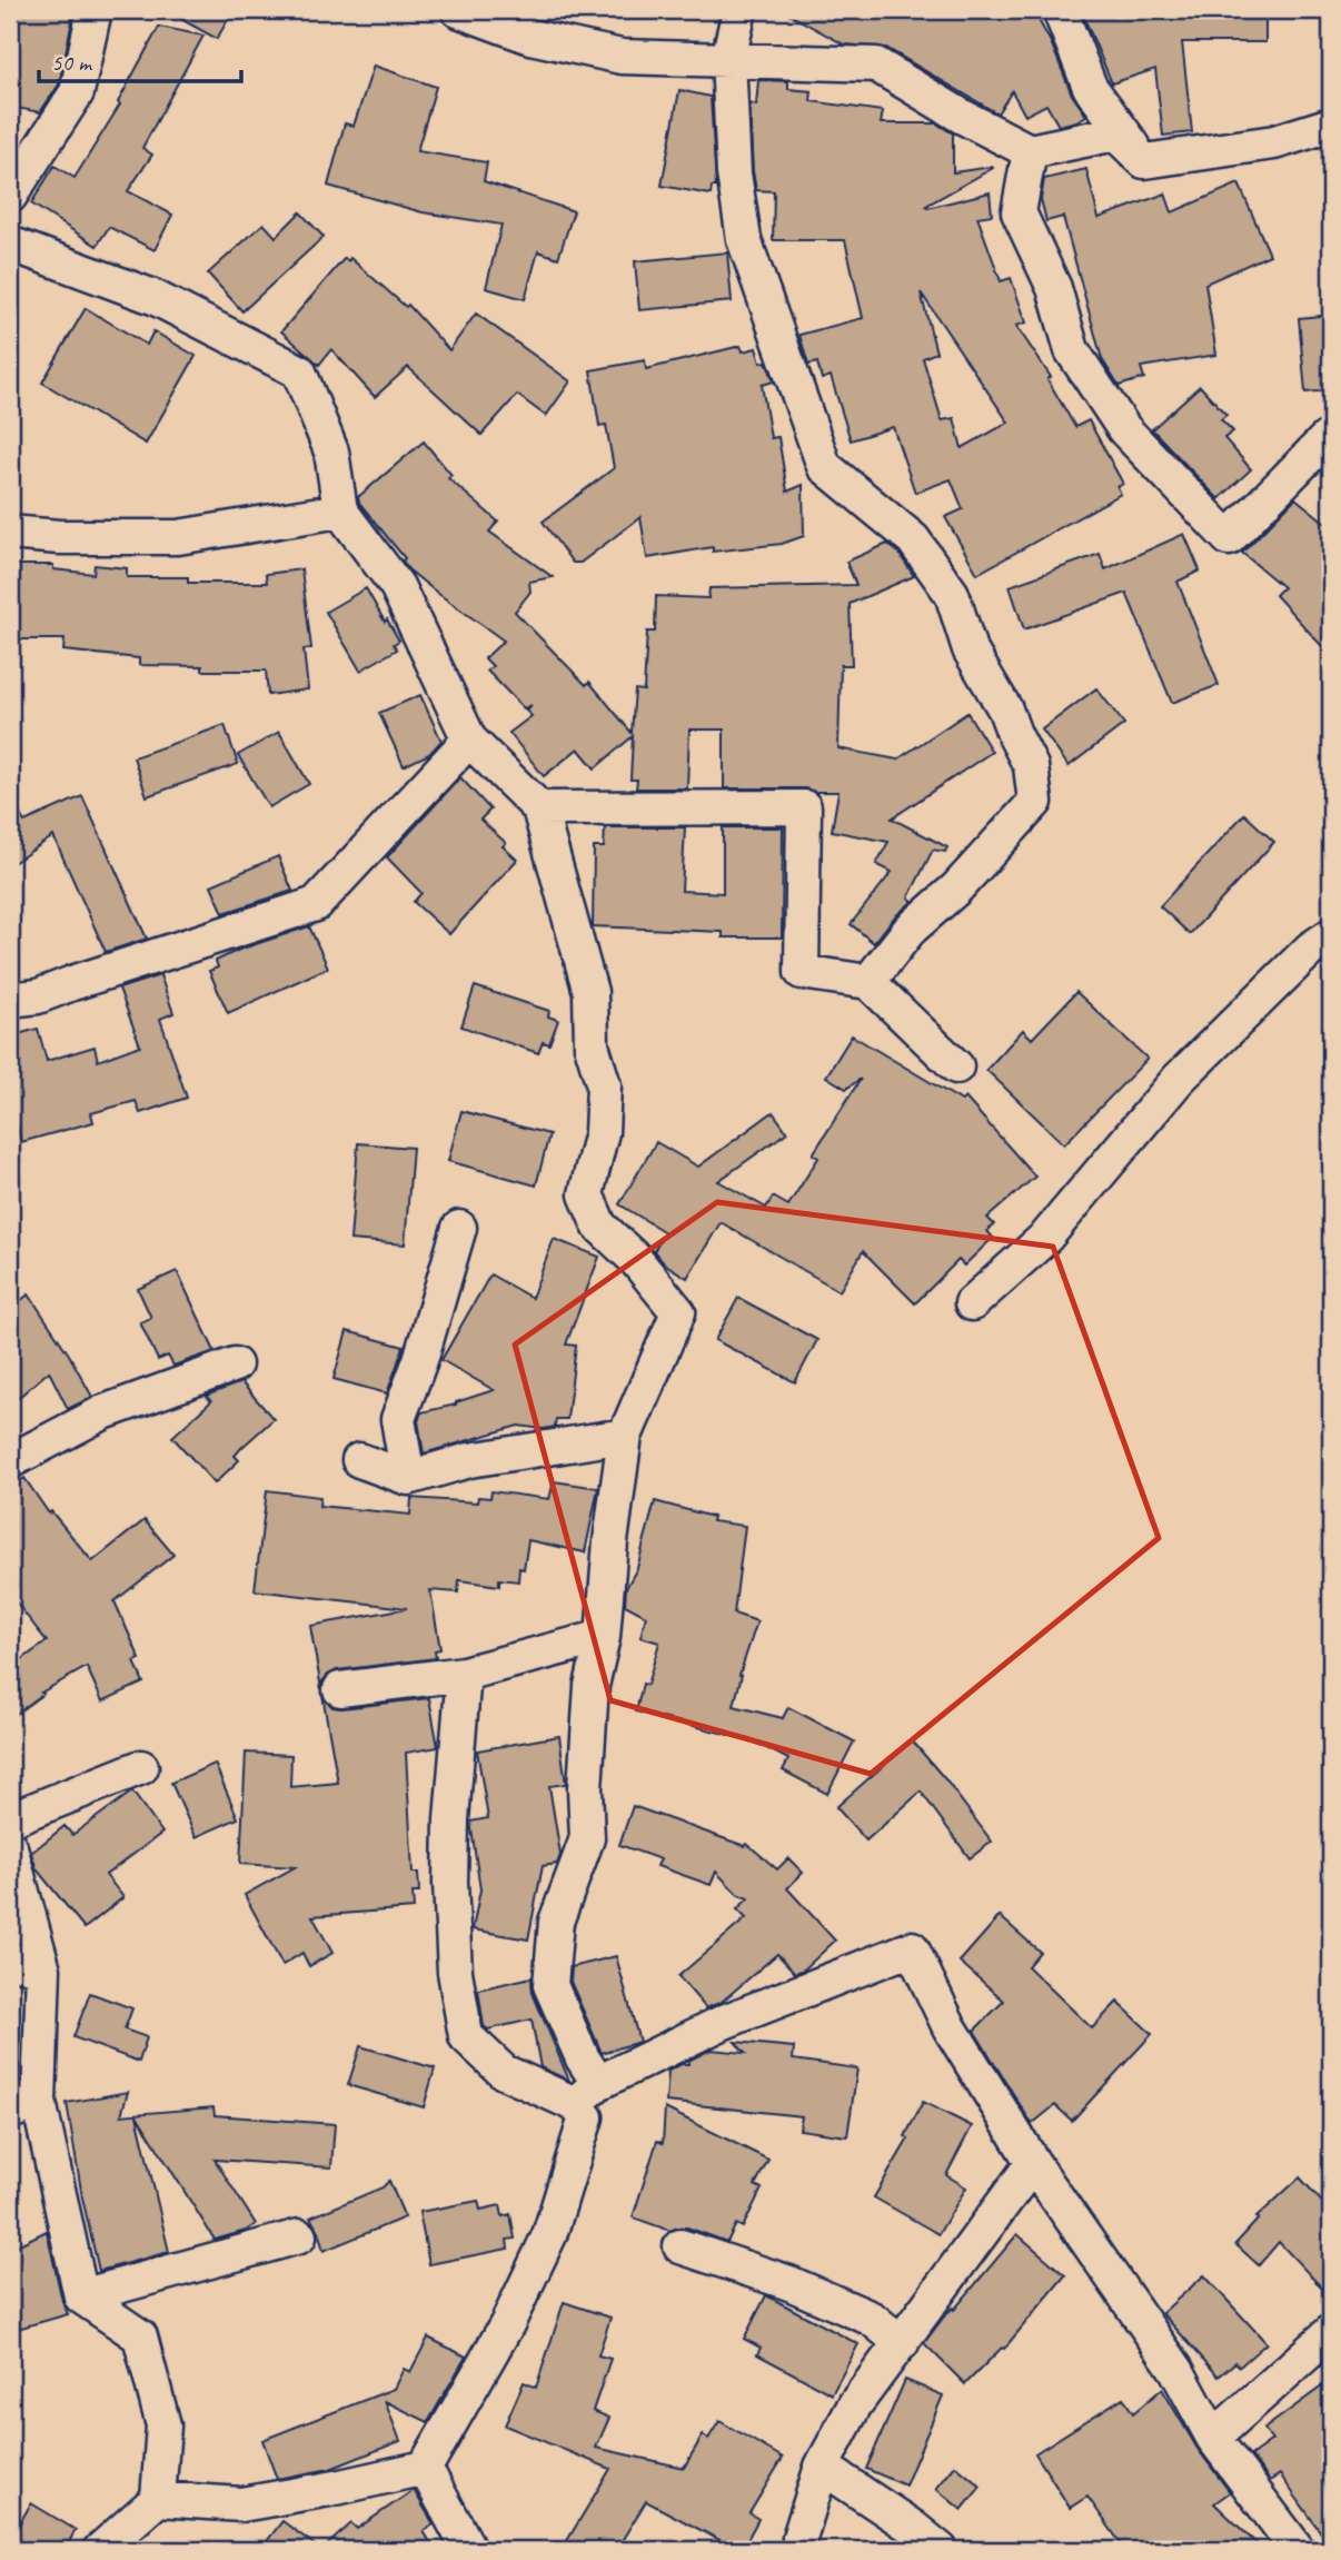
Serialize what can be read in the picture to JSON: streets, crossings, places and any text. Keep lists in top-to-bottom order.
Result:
{
  "scale_bar": "50 m"
}
